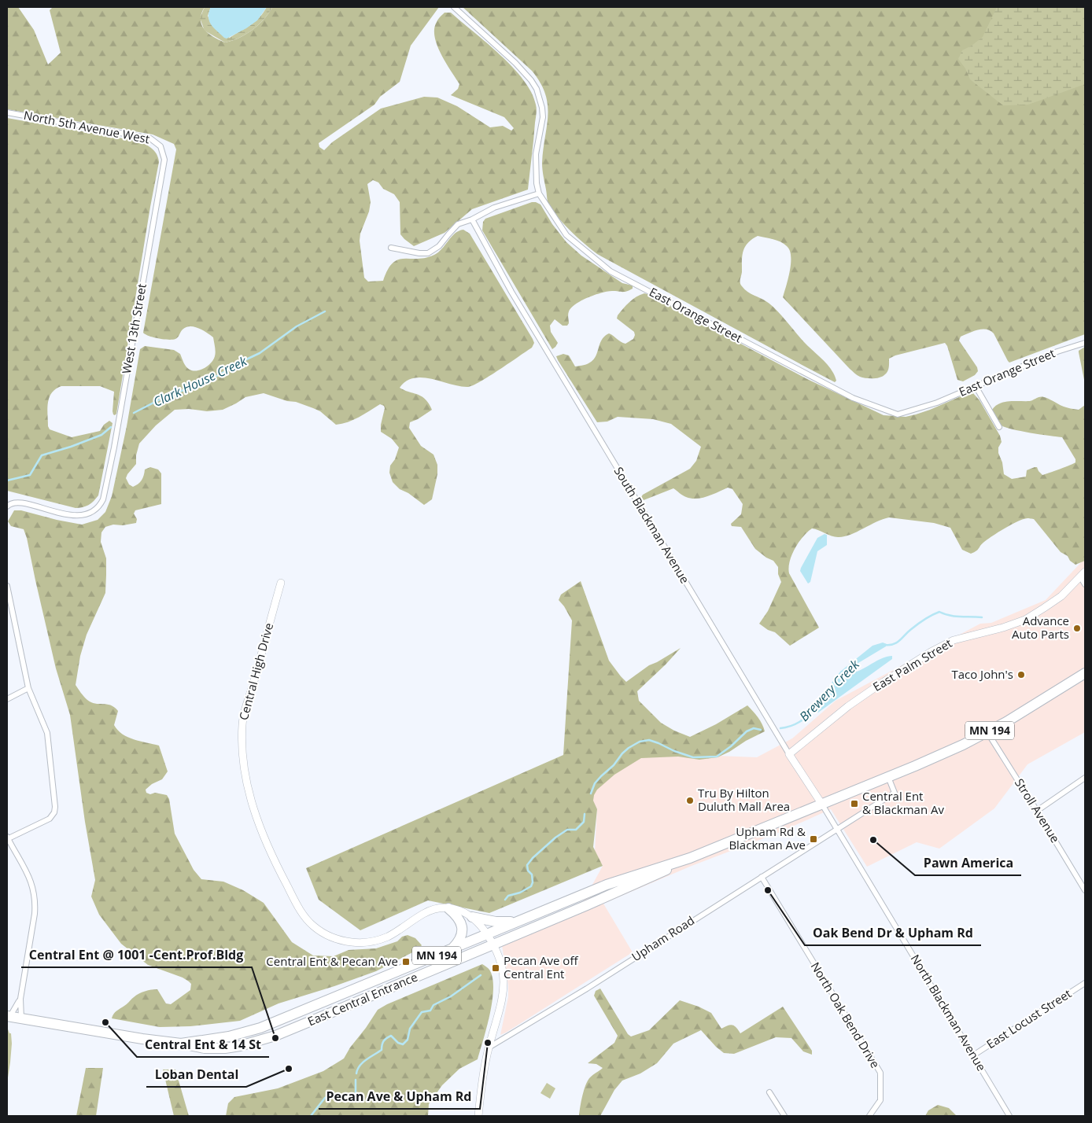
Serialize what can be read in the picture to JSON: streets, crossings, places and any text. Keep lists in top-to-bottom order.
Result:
{
  "streets": {
    "highway": ["MN 194", "East Central Entrance"],
    "street": [
      "North 5th Avenue West",
      "East Orange Street",
      "West 13th Street",
      "South Blackman Avenue",
      "East Palm Street",
      "Central High Drive",
      "Stroll Avenue",
      "Upham Road",
      "North Blackman Avenue",
      "North Oak Bend Drive",
      "East Locust Street"
    ]
  },
  "crossings": [
    ["North 5th Avenue West", "West 13th Street"],
    ["South Blackman Avenue", "East Palm Street"],
    ["South Blackman Avenue", "Upham Road"],
    ["South Blackman Avenue", "East Central Entrance"],
    ["South Blackman Avenue", "North Blackman Avenue"],
    ["Central High Drive", "Upham Road"],
    ["Central High Drive", "East Central Entrance"],
    ["Stroll Avenue", "East Central Entrance"],
    ["Upham Road", "East Central Entrance"],
    ["Upham Road", "North Blackman Avenue"],
    ["Upham Road", "North Oak Bend Drive"],
    ["North Blackman Avenue", "East Locust Street"]
  ],
  "water": ["Clark House Creek", "Brewery Creek"],
  "places": {
    "other": [
      "Advance Auto Parts",
      "Taco John's",
      "Tru By Hilton Duluth Mall Area",
      "Pawn America",
      "Oak Bend Dr & Upham Rd",
      "Central Ent & 14 St",
      "Central Ent @ 1001 -Cent.Prof.Bldg",
      "Pecan Ave & Upham Rd",
      "Loban Dental"
    ],
    "transit": [
      "Central Ent & Blackman Av",
      "Upham Rd & Blackman Ave",
      "Central Ent & Pecan Ave",
      "Pecan Ave off Central Ent"
    ]
  }
}
